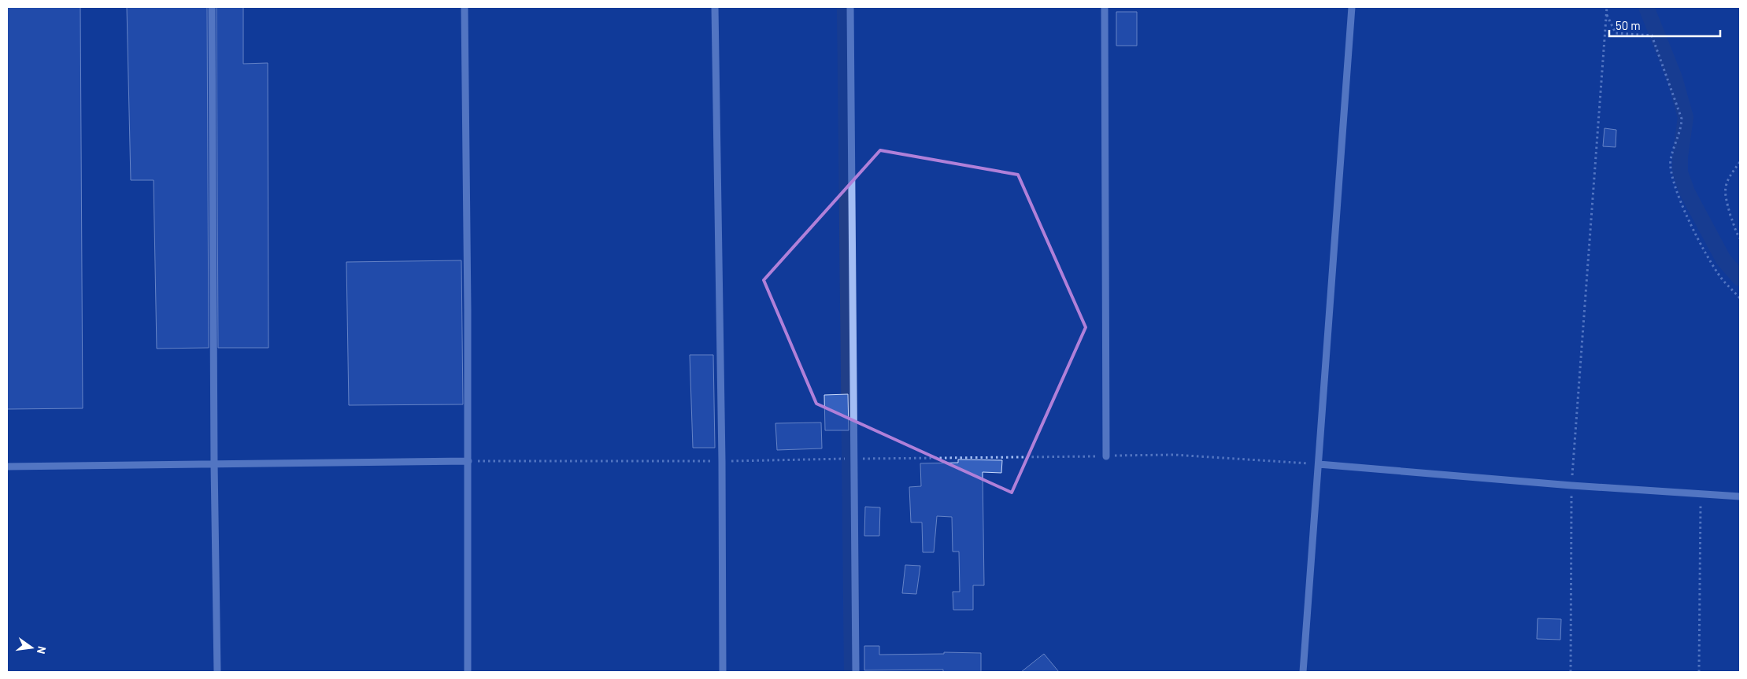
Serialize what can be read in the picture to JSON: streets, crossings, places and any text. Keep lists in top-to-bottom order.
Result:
{
  "scale_bar": "50 m",
  "north": "right"
}
